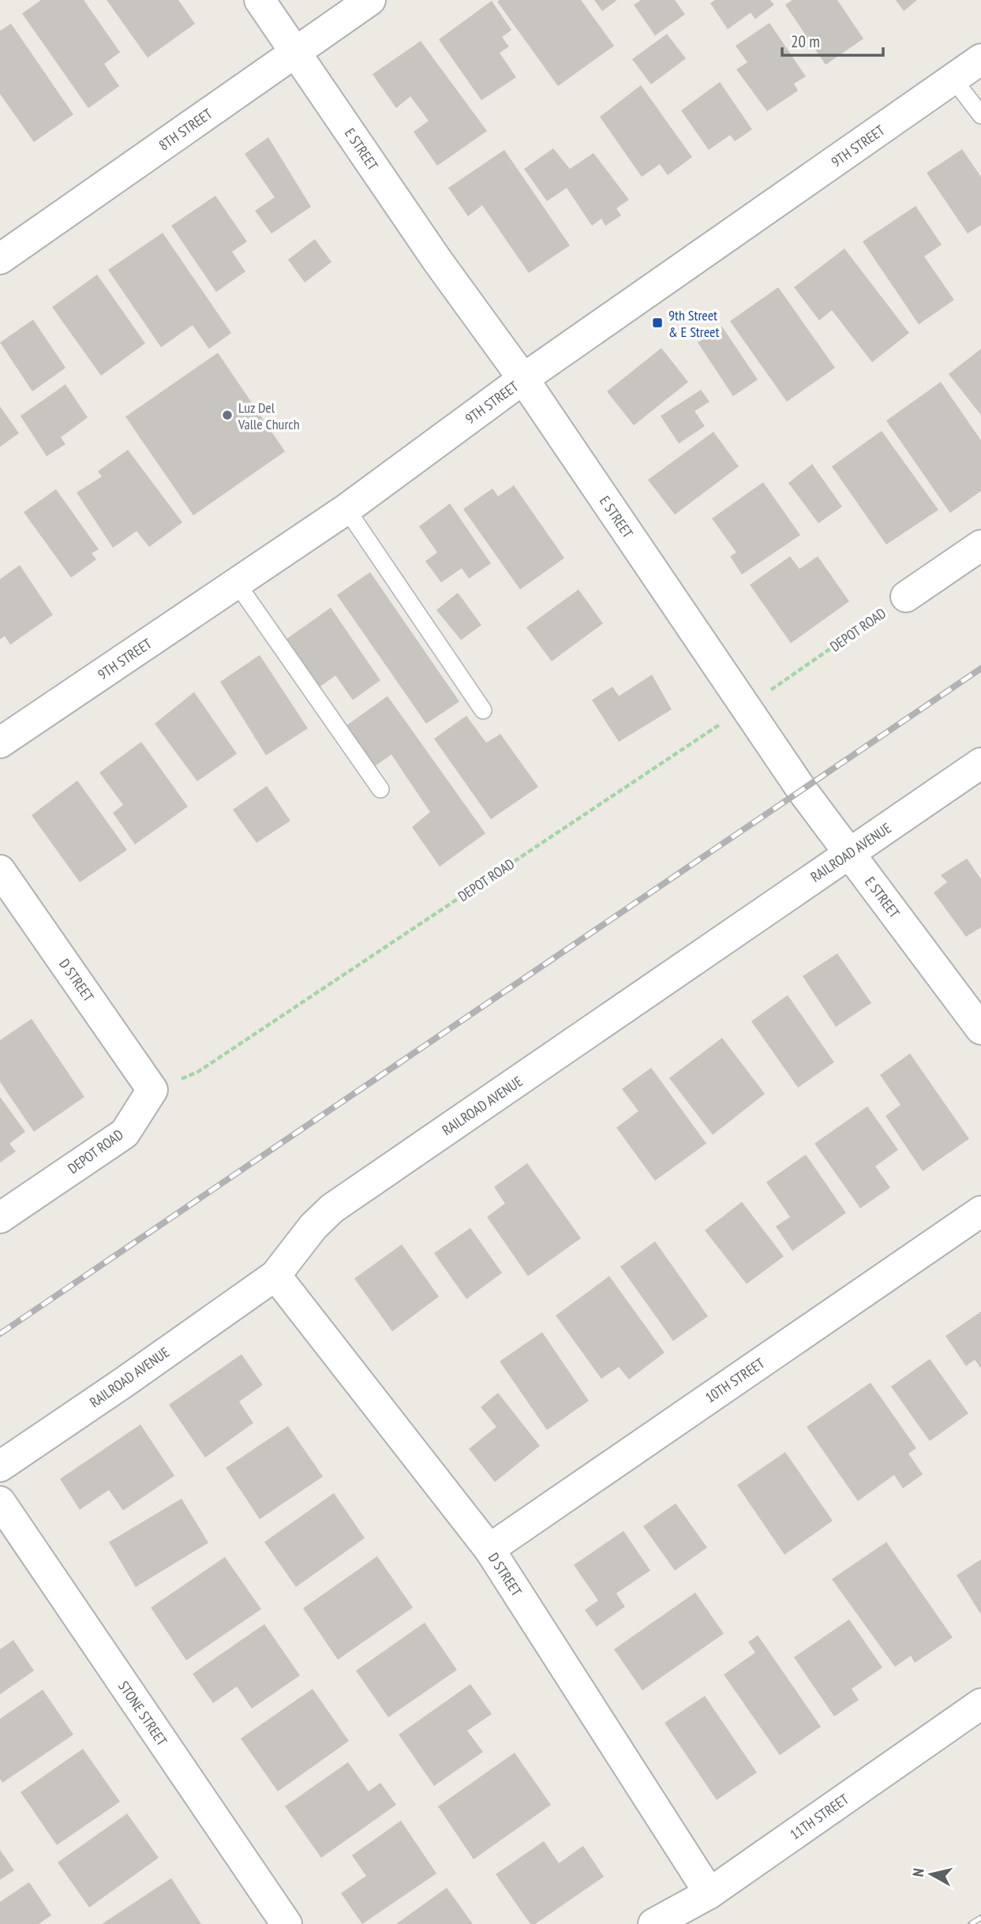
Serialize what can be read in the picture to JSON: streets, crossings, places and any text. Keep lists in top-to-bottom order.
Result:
{
  "streets": {
    "street": [
      "8TH STREET",
      "9TH STREET",
      "E STREET",
      "DEPOT ROAD",
      "RAILROAD AVENUE",
      "D STREET",
      "10TH STREET",
      "STONE STREET",
      "11TH STREET"
    ]
  },
  "crossings": [
    ["8TH STREET", "E STREET"],
    ["9TH STREET", "E STREET"],
    ["E STREET", "DEPOT ROAD"],
    ["E STREET", "RAILROAD AVENUE"],
    ["DEPOT ROAD", "D STREET"],
    ["RAILROAD AVENUE", "D STREET"],
    ["D STREET", "10TH STREET"],
    ["D STREET", "11TH STREET"]
  ],
  "places": {
    "transit": ["9th Street & E Street"],
    "other": ["Luz Del Valle Church"]
  },
  "scale_bar": "20 m",
  "north": "left"
}
